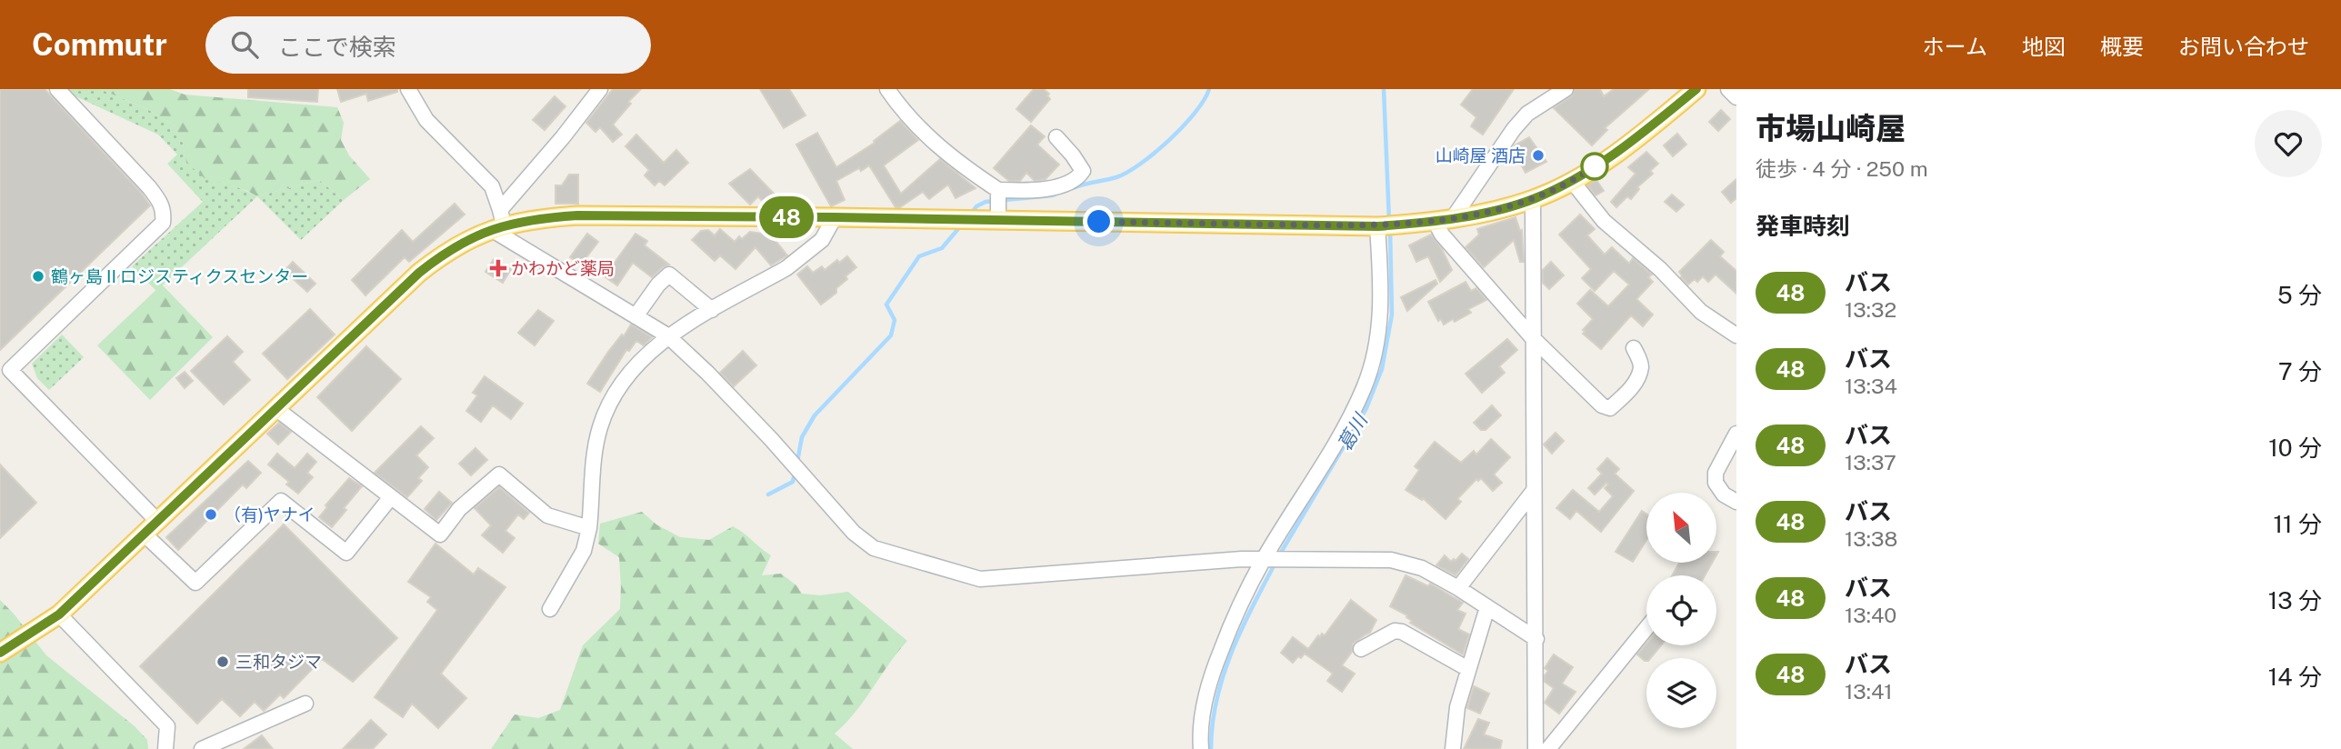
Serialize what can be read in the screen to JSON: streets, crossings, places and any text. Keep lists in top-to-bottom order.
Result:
{
  "water": ["葛川"],
  "places": {
    "other": [
      "山崎屋 酒店",
      "鶴ヶ島Ⅱロジスティクスセンター",
      "（有)ヤナイ",
      "三和タジマ"
    ],
    "health": ["かわかど薬局"]
  },
  "lines": ["bus line 48"],
  "north": "top left",
  "page": {
    "header": "Commutr",
    "search": "ここで検索",
    "nav": [
      "ホーム",
      "地図",
      "概要",
      "お問い合わせ"
    ],
    "on_map": "48",
    "heading": [
      ["市場山崎屋", "徒歩 · 4 分 · 250 m"],
      "発車時刻"
    ],
    "list": [
      {
        "mark": "48",
        "name": "バス",
        "note": "13:32",
        "value": "5 分"
      },
      {
        "mark": "48",
        "name": "バス",
        "note": "13:34",
        "value": "7 分"
      },
      {
        "mark": "48",
        "name": "バス",
        "note": "13:37",
        "value": "10 分"
      },
      {
        "mark": "48",
        "name": "バス",
        "note": "13:38",
        "value": "11 分"
      },
      {
        "mark": "48",
        "name": "バス",
        "note": "13:40",
        "value": "13 分"
      },
      {
        "mark": "48",
        "name": "バス",
        "note": "13:41",
        "value": "14 分"
      }
    ]
  }
}
